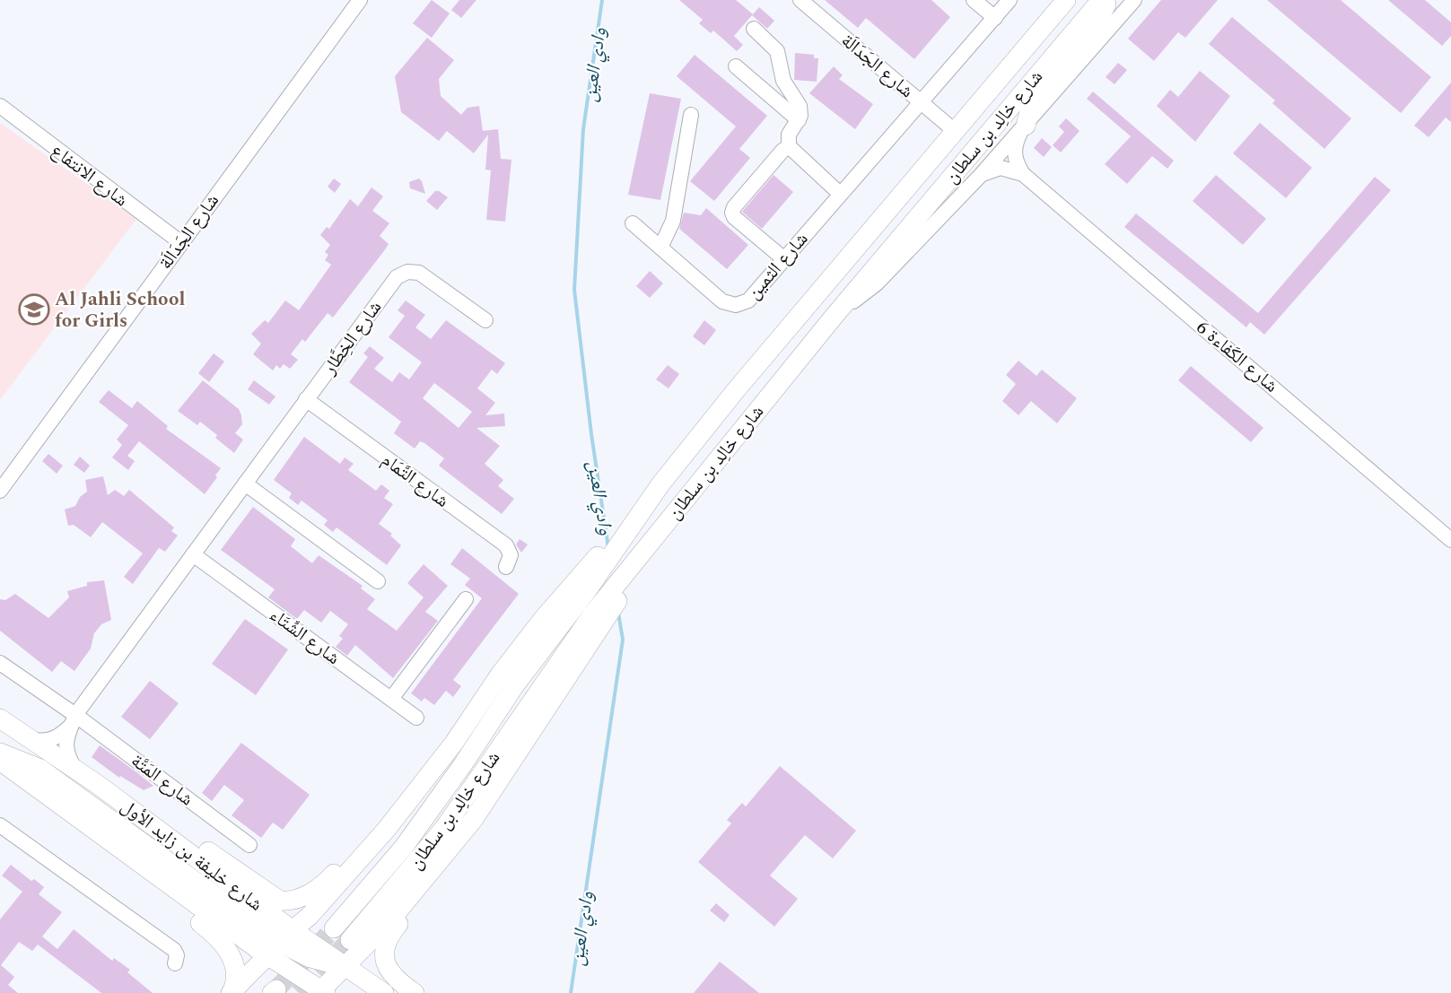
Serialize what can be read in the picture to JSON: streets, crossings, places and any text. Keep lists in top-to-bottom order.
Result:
{
  "streets": {
    "main road": ["شارع خالِد بن سلطان", "شارع خليفة بن زايد الأول"],
    "street": [
      "شارع الجَدَالَة",
      "شارع الانتفاع",
      "شارع الثمين",
      "شارع الخِطَّار",
      "شارع الكَفاءة 6",
      "شارع التَّمَام",
      "شارع الشِّتَاء",
      "شارع المَتَّة"
    ]
  },
  "crossings": [
    ["شارع الجَدَالَة", "شارع خالِد بن سلطان"],
    ["شارع الجَدَالَة", "شارع الانتفاع"],
    ["شارع الجَدَالَة", "شارع الثمين"],
    ["شارع الخِطَّار", "شارع التَّمَام"],
    ["شارع الخِطَّار", "شارع الشِّتَاء"],
    ["شارع الخِطَّار", "شارع المَتَّة"],
    ["شارع الخِطَّار", "شارع خليفة بن زايد الأول"]
  ],
  "water": ["وادي العين"],
  "places": {
    "school or university": ["Al Jahli School for Girls"]
  }
}
